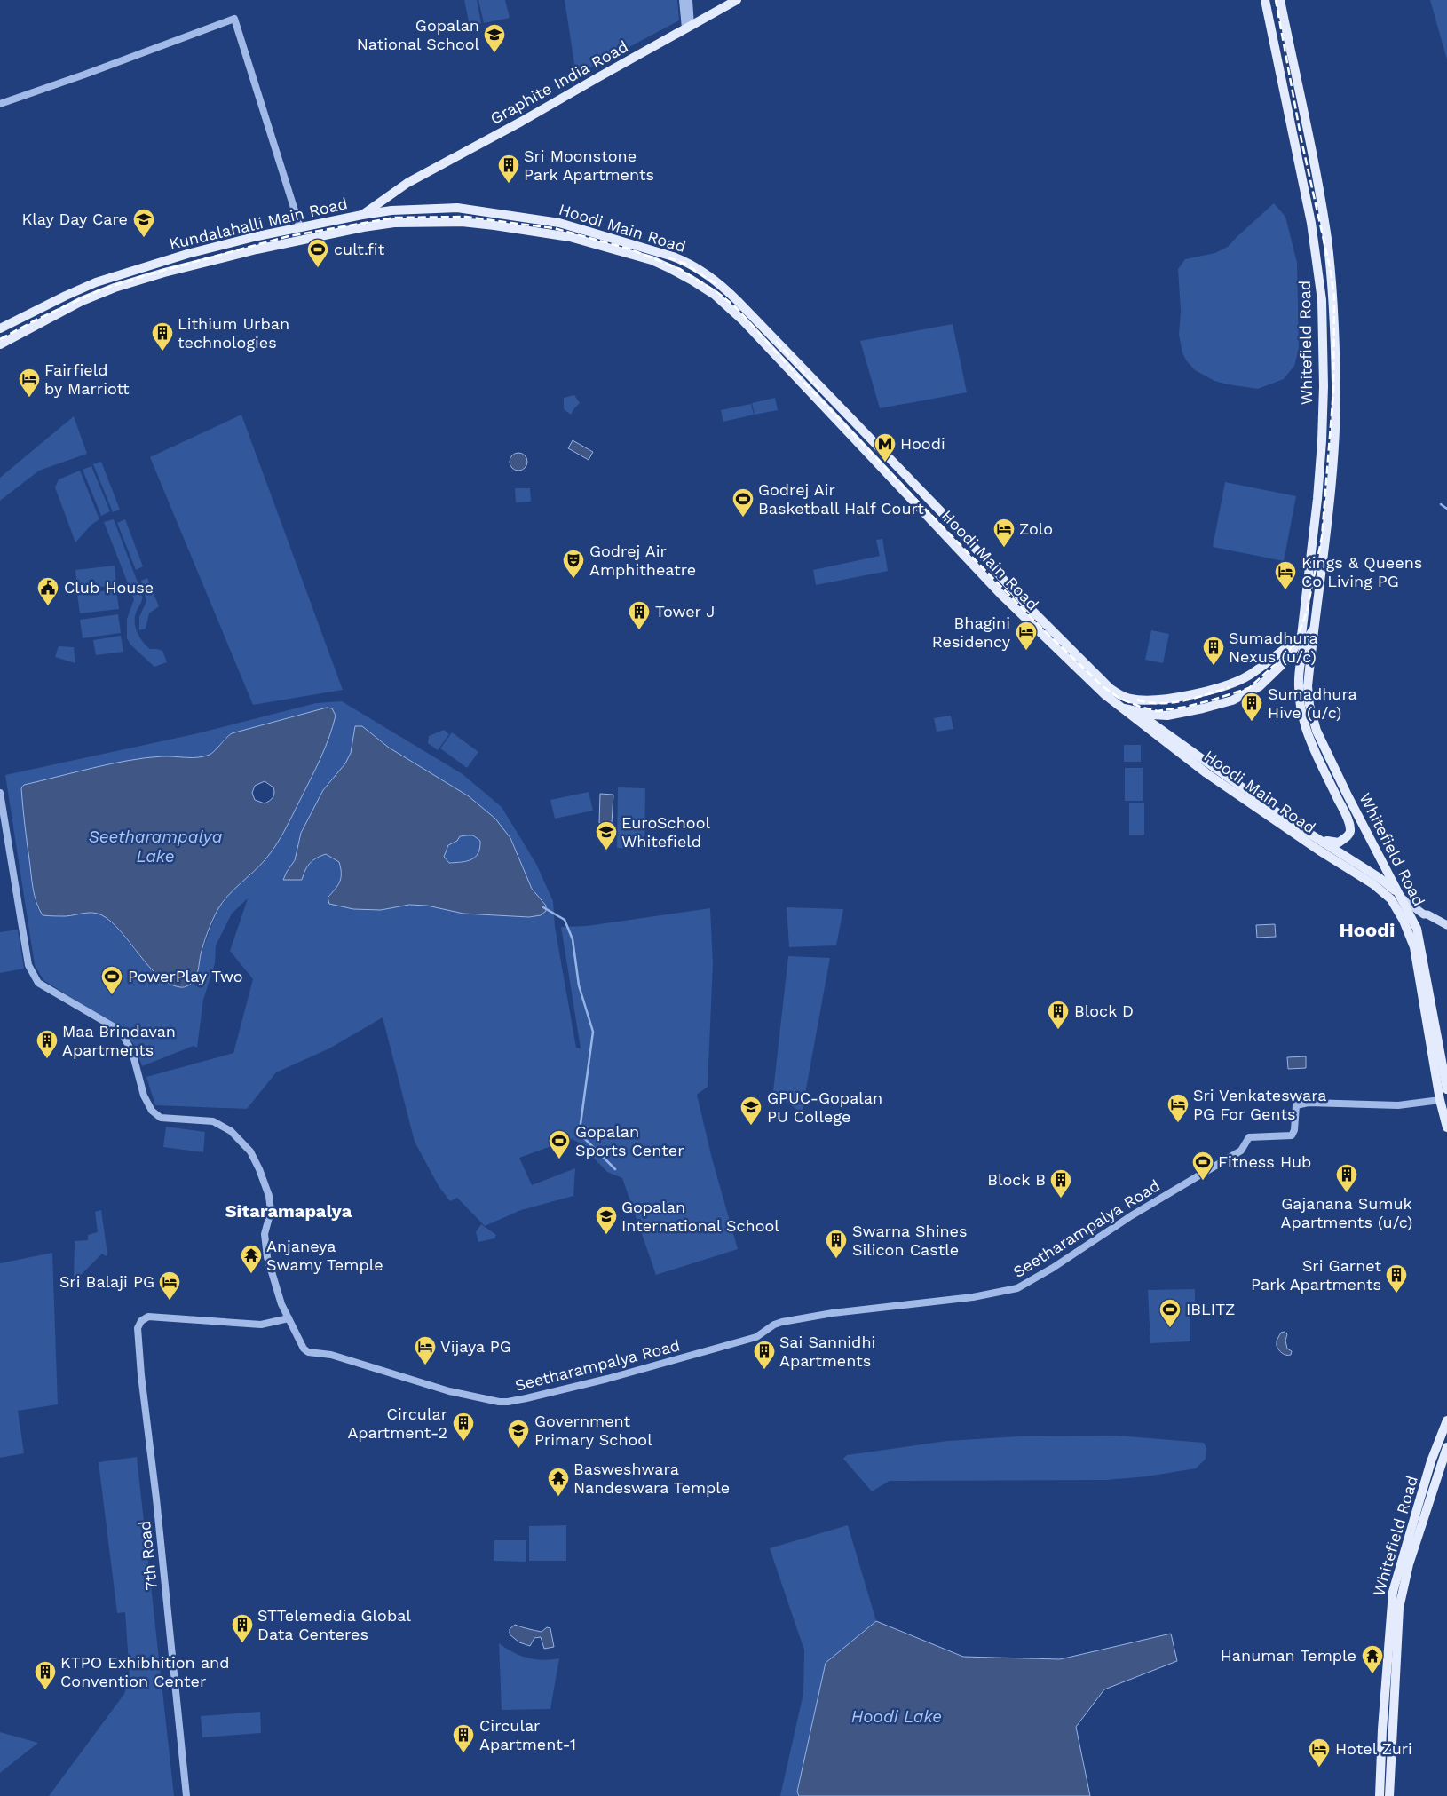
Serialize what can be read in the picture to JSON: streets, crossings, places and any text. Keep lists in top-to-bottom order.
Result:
{
  "streets": {
    "main road": [
      "Graphite India Road",
      "Kundalahalli Main Road",
      "Hoodi Main Road",
      "Whitefield Road"
    ],
    "street": ["Seetharampalya Road", "7th Road"]
  },
  "crossings": [
    ["Graphite India Road", "Kundalahalli Main Road"],
    ["Kundalahalli Main Road", "Hoodi Main Road"],
    ["Hoodi Main Road", "Whitefield Road"],
    ["Whitefield Road", "Seetharampalya Road"],
    ["Seetharampalya Road", "7th Road"]
  ],
  "districts": ["Hoodi", "Sitaramapalya"],
  "water": ["Seetharampalya Lake", "Hoodi Lake"],
  "places": {
    "school or university": [
      "Gopalan National School",
      "Klay Day Care",
      "EuroSchool Whitefield",
      "GPUC-Gopalan PU College",
      "Gopalan International School",
      "Government Primary School"
    ],
    "building": [
      "Sri Moonstone Park Apartments",
      "Lithium Urban technologies",
      "Tower J",
      "Sumadhura Nexus (u/c)",
      "Sumadhura Hive (u/c)",
      "Block D",
      "Maa Brindavan Apartments",
      "Gajanana Sumuk Apartments (u/c)",
      "Block B",
      "Swarna Shines Silicon Castle",
      "Sri Garnet Park Apartments",
      "Sai Sannidhi Apartments",
      "Circular Apartment-2",
      "STTelemedia Global Data Centeres",
      "KTPO Exhibhition and Convention Center",
      "Circular Apartment-1"
    ],
    "sports": [
      "cult.fit",
      "Godrej Air Basketball Half Court",
      "PowerPlay Two",
      "Gopalan Sports Center",
      "Fitness Hub",
      "IBLITZ"
    ],
    "hotel": [
      "Fairfield by Marriott",
      "Zolo",
      "Kings & Queens Co Living PG",
      "Bhagini Residency",
      "Sri Venkateswara PG For Gents",
      "Sri Balaji PG",
      "Vijaya PG",
      "Hotel Zuri"
    ],
    "metro station": ["Hoodi"],
    "theatre": ["Godrej Air Amphitheatre"],
    "public building": ["Club House"],
    "temple": ["Anjaneya Swamy Temple", "Basweshwara Nandeswara Temple", "Hanuman Temple"]
  }
}
